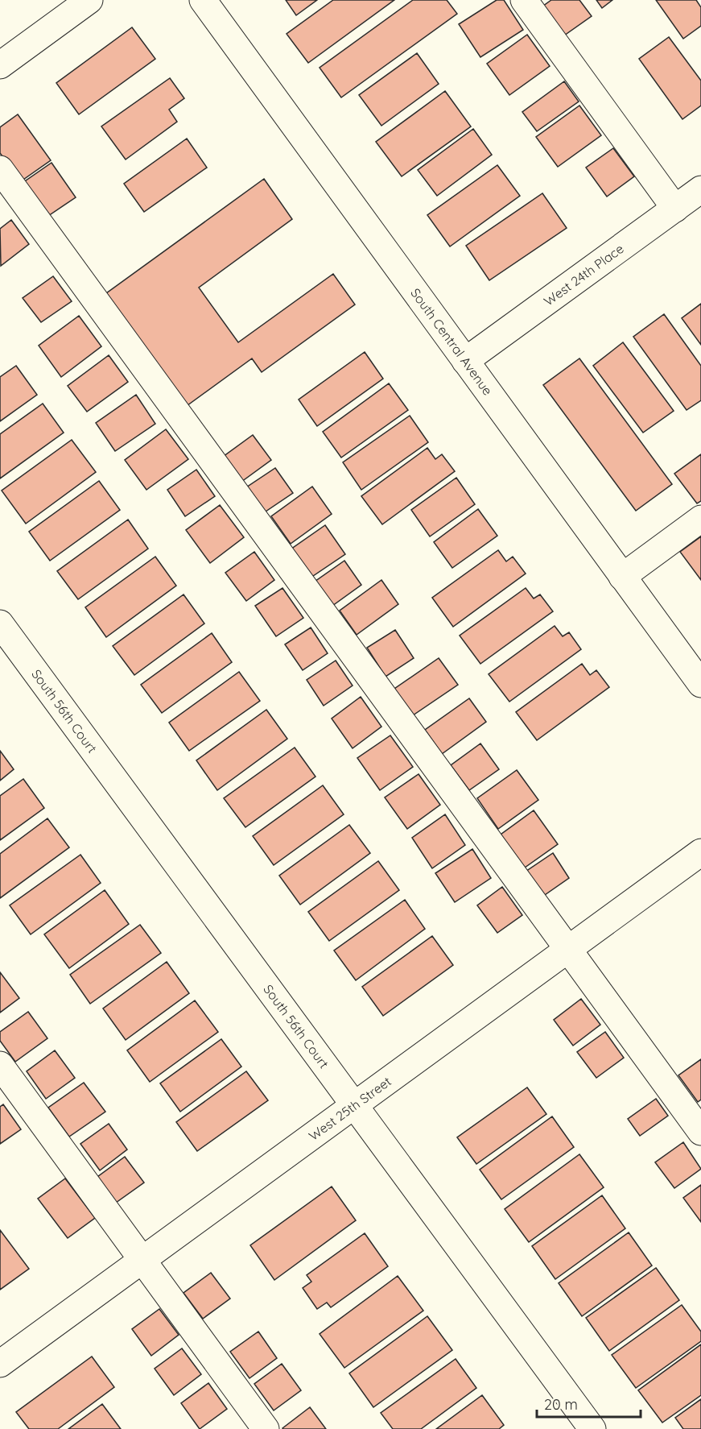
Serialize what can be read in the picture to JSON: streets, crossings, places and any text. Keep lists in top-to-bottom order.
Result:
{
  "streets": {
    "street": [
      "West 24th Place",
      "South Central Avenue",
      "South 56th Court",
      "West 25th Street"
    ]
  },
  "crossings": [
    ["West 24th Place", "South Central Avenue"],
    ["South 56th Court", "West 25th Street"]
  ],
  "scale_bar": "20 m"
}
